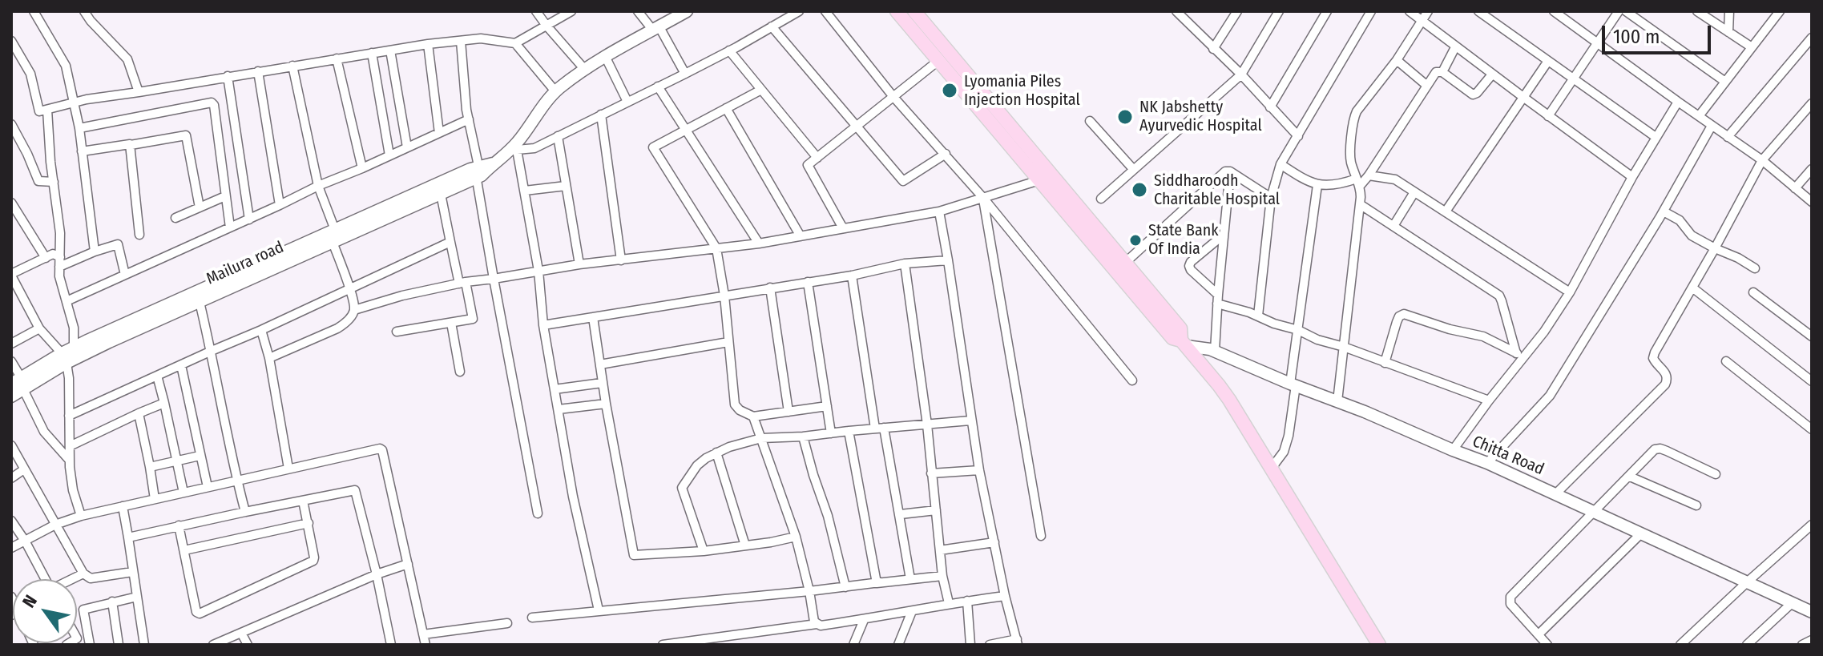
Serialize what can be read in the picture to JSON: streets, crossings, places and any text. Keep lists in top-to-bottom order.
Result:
{
  "streets": {
    "street": ["Mailura road", "Chitta Road"]
  },
  "places": [
    "Lyomania Piles Injection Hospital",
    "NK Jabshetty Ayurvedic Hospital",
    "Siddharoodh Charitable Hospital",
    "State Bank Of India"
  ],
  "scale_bar": "100 m",
  "north": "top left"
}
